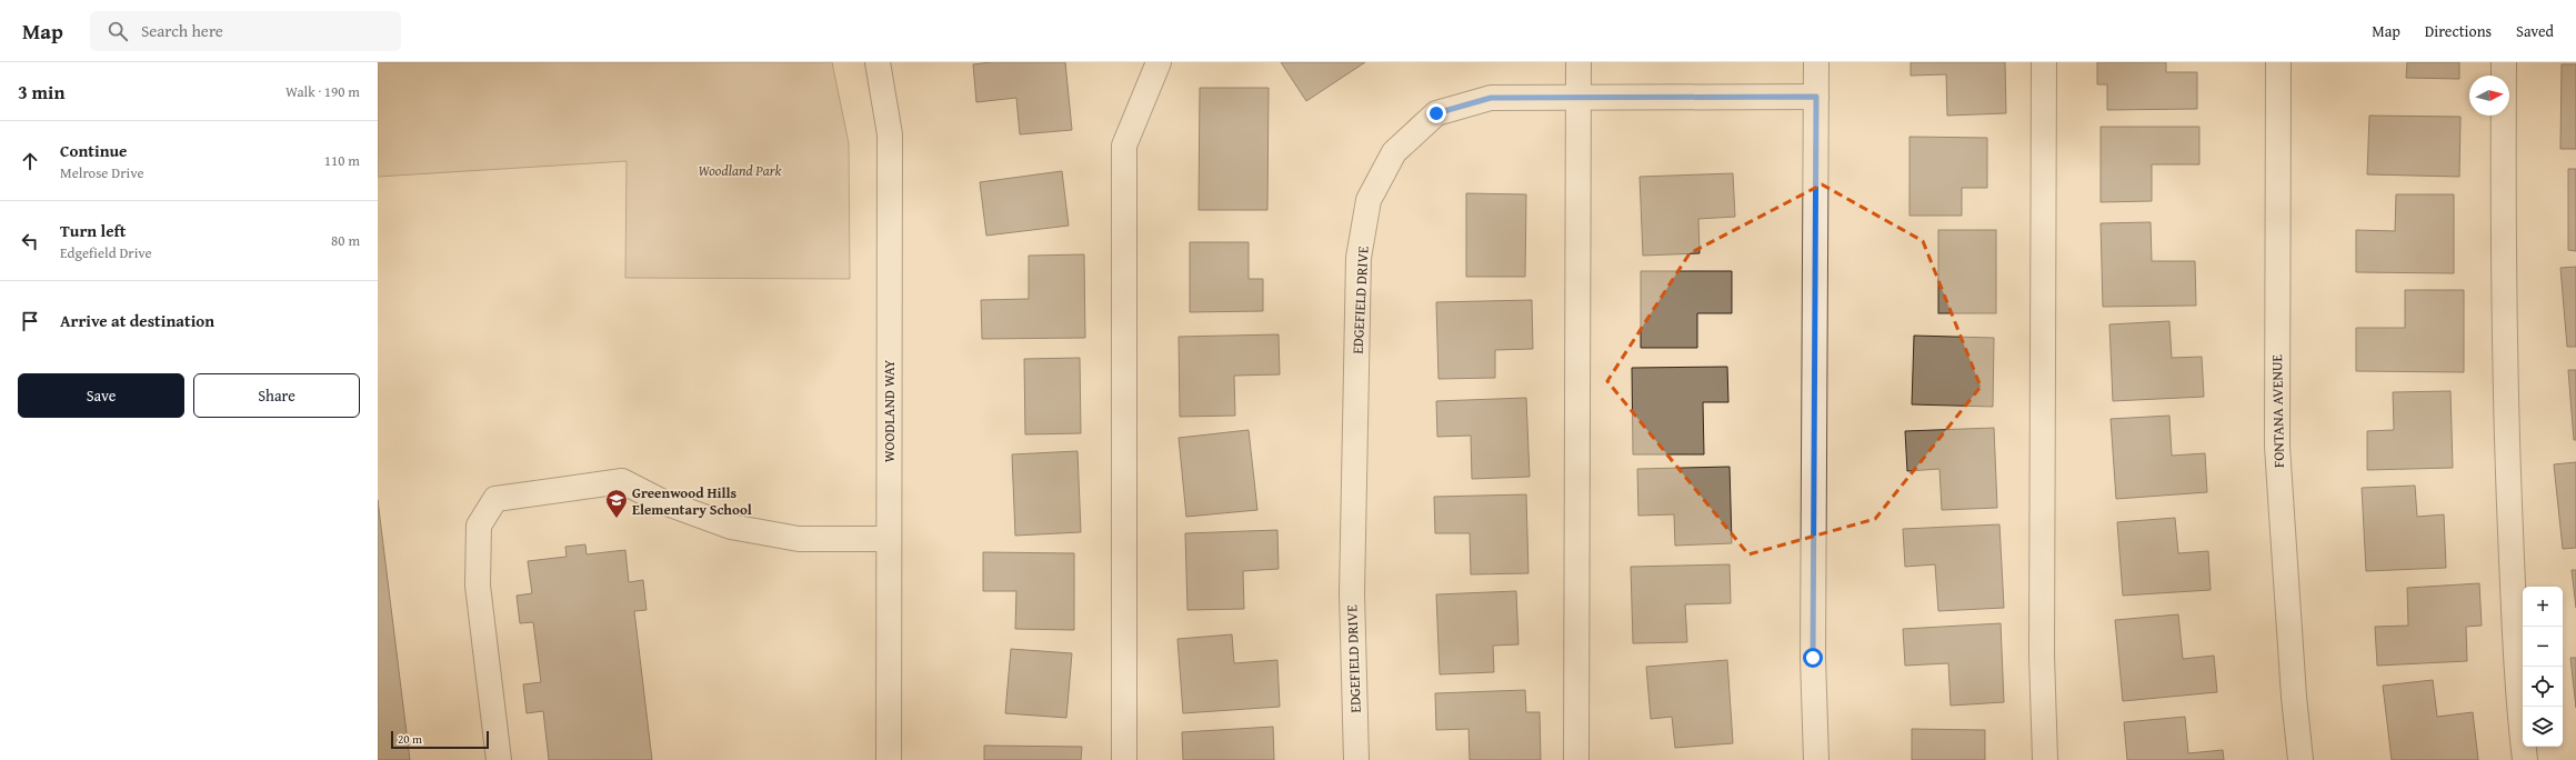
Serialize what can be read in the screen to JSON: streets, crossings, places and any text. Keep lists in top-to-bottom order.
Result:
{
  "streets": {
    "street": ["EDGEFIELD DRIVE", "WOODLAND WAY", "FONTANA AVENUE"]
  },
  "parks": ["Woodland Park"],
  "places": {
    "school or university": ["Greenwood Hills Elementary School"]
  },
  "scale_bar": "20 m",
  "north": "right",
  "page": {
    "header": "Map",
    "search": "Search here",
    "nav": ["Map", "Directions", "Saved"],
    "heading": ["3 min", "Walk · 190 m"],
    "list": [
      ["Continue", "Melrose Drive", "110 m"],
      ["Turn left", "Edgefield Drive", "80 m"],
      "Arrive at destination"
    ],
    "buttons": ["Save", "Share"],
    "map_buttons": ["+", "−"],
    "scale": "20 m"
  }
}
